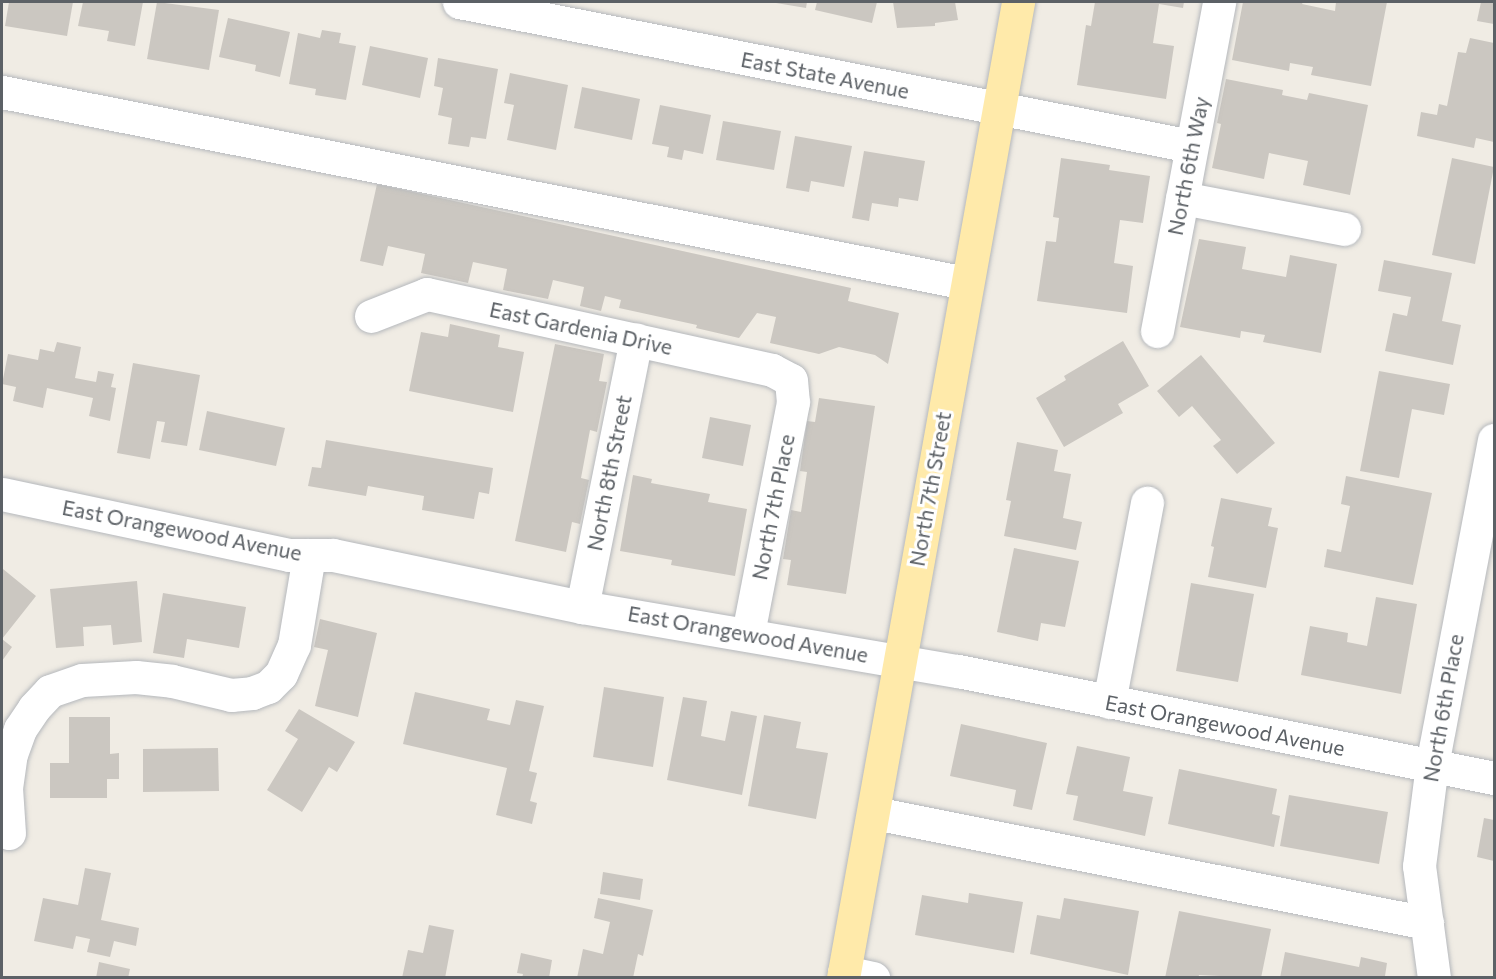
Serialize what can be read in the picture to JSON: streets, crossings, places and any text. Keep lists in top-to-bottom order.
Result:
{
  "streets": {
    "main road": ["North 7th Street"],
    "street": [
      "East State Avenue",
      "North 6th Way",
      "East Gardenia Drive",
      "North 8th Street",
      "North 7th Place",
      "East Orangewood Avenue",
      "North 6th Place"
    ]
  },
  "crossings": [
    ["East State Avenue", "North 6th Way"],
    ["East State Avenue", "North 7th Street"],
    ["East Gardenia Drive", "North 8th Street"],
    ["East Gardenia Drive", "North 7th Place"],
    ["North 8th Street", "East Orangewood Avenue"],
    ["North 7th Street", "East Orangewood Avenue"],
    ["North 7th Place", "East Orangewood Avenue"],
    ["East Orangewood Avenue", "North 6th Place"]
  ]
}
